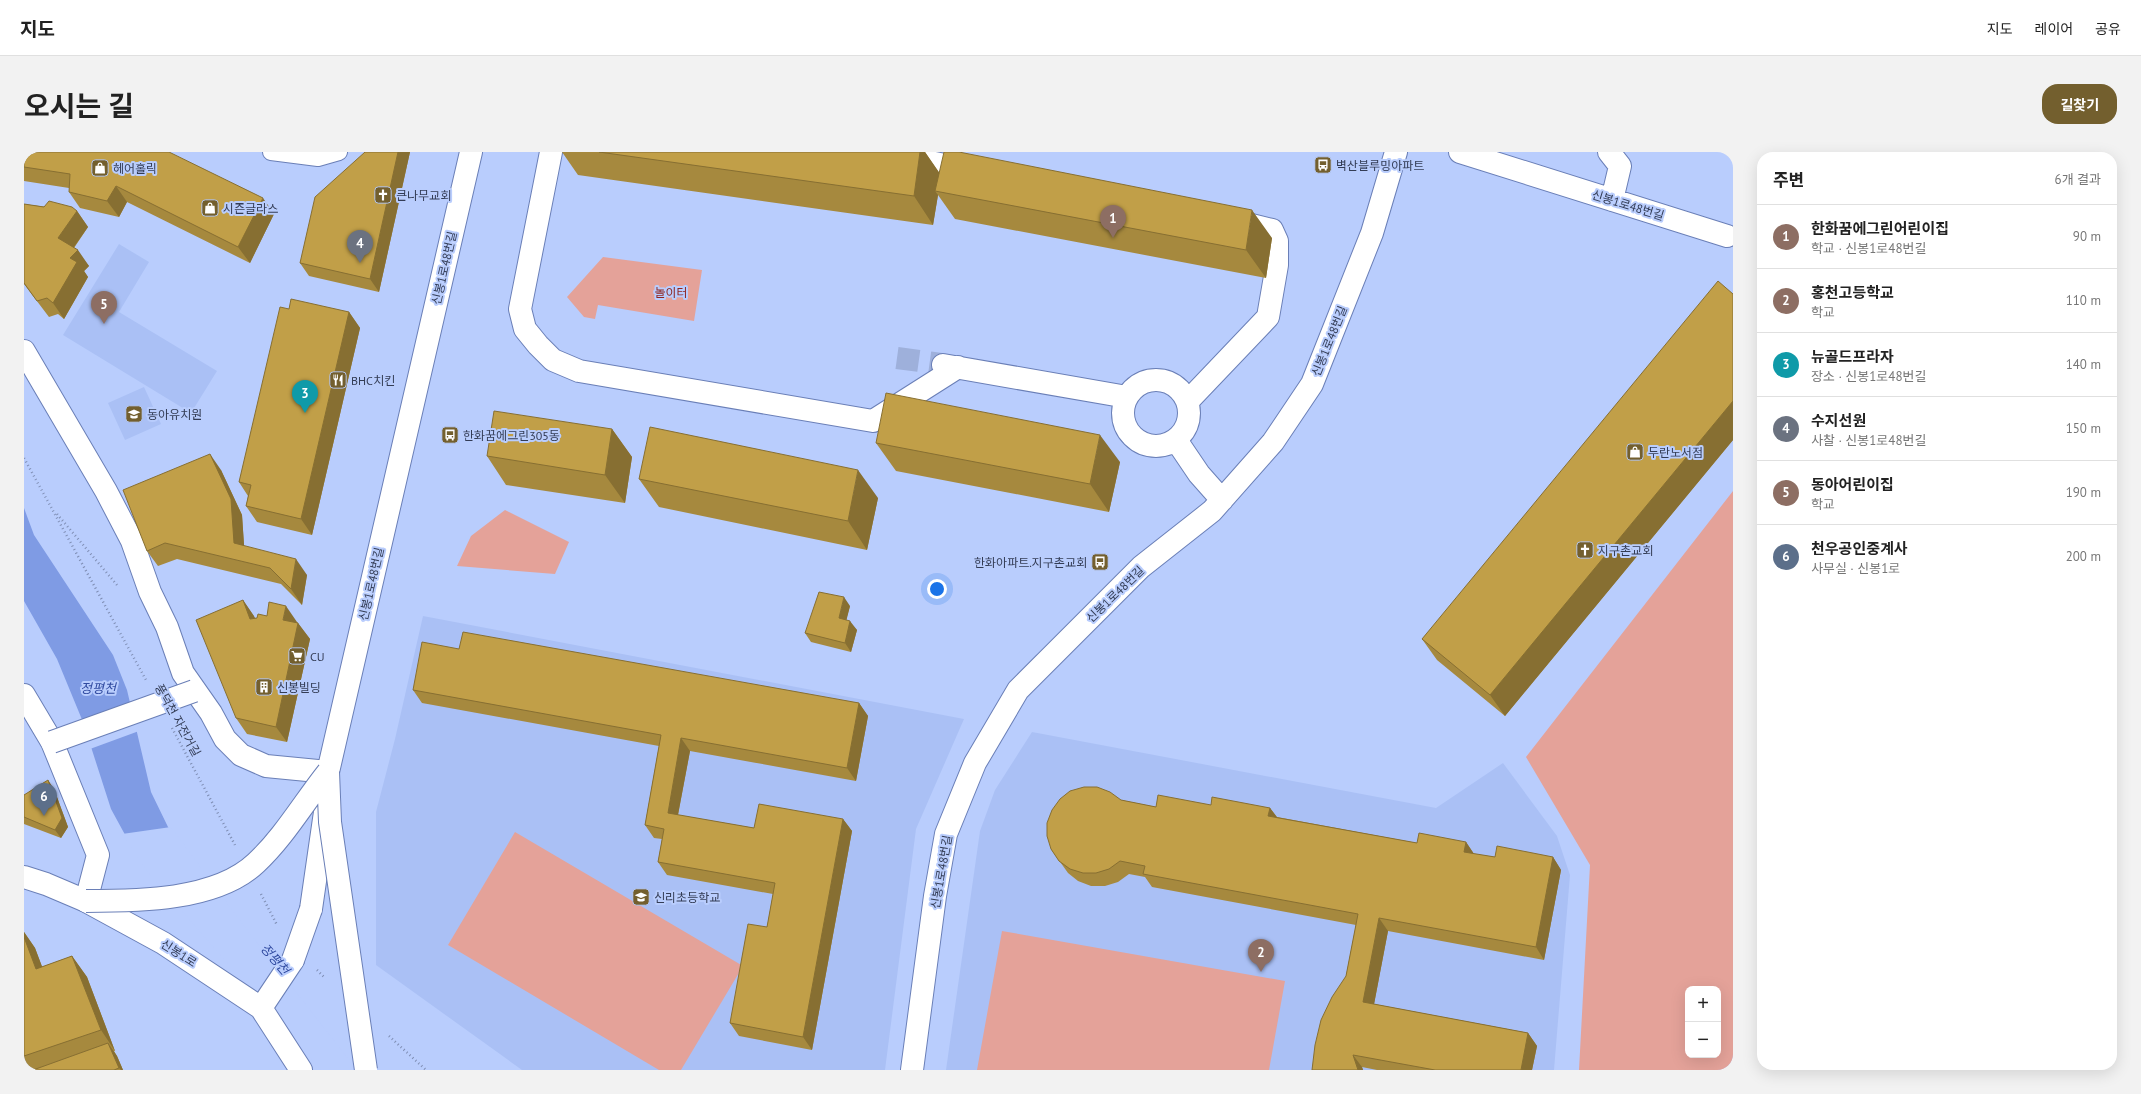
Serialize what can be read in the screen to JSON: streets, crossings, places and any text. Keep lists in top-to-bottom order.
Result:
{
  "streets": {
    "street": ["신봉1로48번길", "신봉1로"],
    "path": ["풍덕천 자전거길"]
  },
  "crossings": [
    ["신봉1로48번길", "신봉1로"]
  ],
  "water": ["정평천"],
  "parks": ["놀이터"],
  "places": {
    "bus stop": ["벽산블루밍아파트", "한화꿈에그린305동", "한화아파트.지구촌교회"],
    "shop": ["헤어홀릭", "시즌글라스", "두란노서점"],
    "church": ["큰나무교회", "지구촌교회"],
    "restaurant": ["BHC치킨"],
    "school or university": ["동아유치원", "신리초등학교"],
    "supermarket": ["CU"],
    "building": ["신봉빌딩"]
  },
  "page": {
    "header": "지도",
    "nav": ["지도", "레이어", "공유"],
    "title": "오시는 길",
    "buttons": "길찾기",
    "heading": ["주변", "6개 결과"],
    "list": [
      {
        "mark": "1",
        "name": "한화꿈에그린어린이집",
        "note": "학교 · 신봉1로48번길",
        "value": "90 m"
      },
      {
        "mark": "2",
        "name": "홍천고등학교",
        "note": "학교",
        "value": "110 m"
      },
      {
        "mark": "3",
        "name": "뉴골드프라자",
        "note": "장소 · 신봉1로48번길",
        "value": "140 m"
      },
      {
        "mark": "4",
        "name": "수지선원",
        "note": "사찰 · 신봉1로48번길",
        "value": "150 m"
      },
      {
        "mark": "5",
        "name": "동아어린이집",
        "note": "학교",
        "value": "190 m"
      },
      {
        "mark": "6",
        "name": "천우공인중계사",
        "note": "사무실 · 신봉1로",
        "value": "200 m"
      }
    ],
    "pins": [
      "1",
      "4",
      "5",
      "3",
      "6",
      "2"
    ],
    "map_buttons": ["+", "−"]
  }
}
